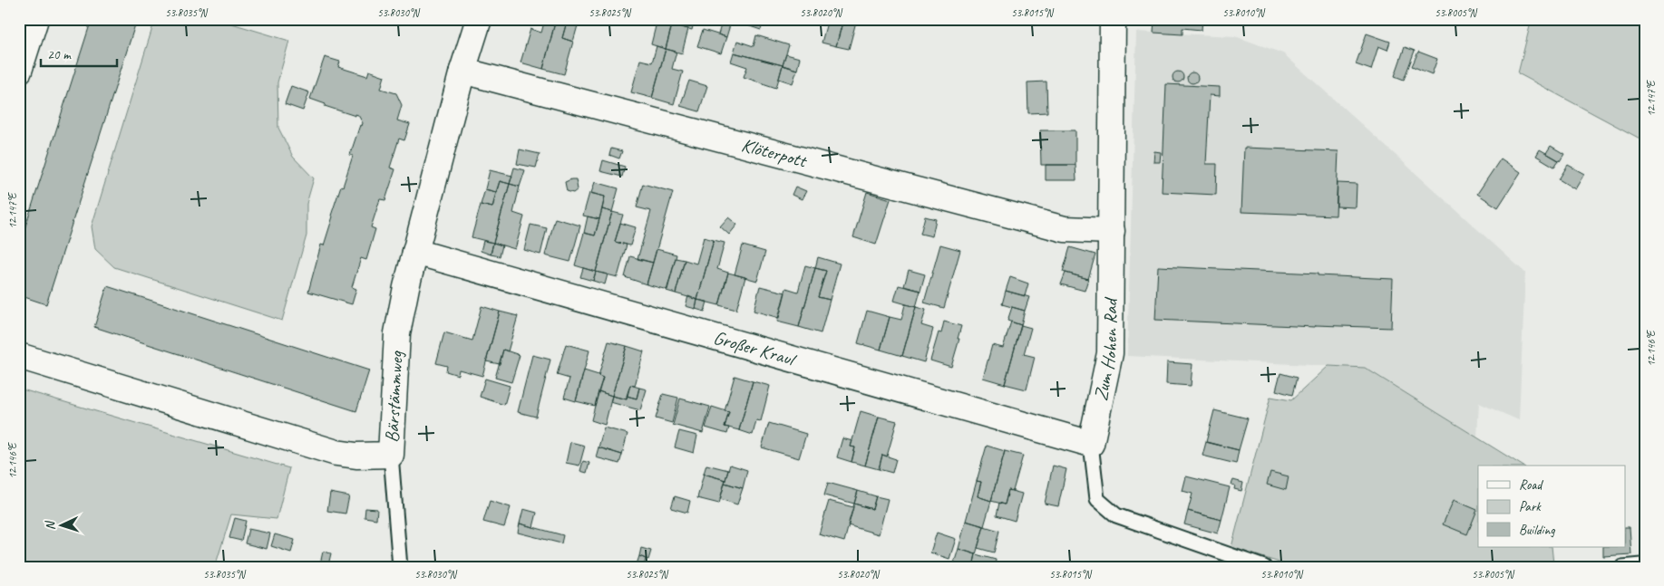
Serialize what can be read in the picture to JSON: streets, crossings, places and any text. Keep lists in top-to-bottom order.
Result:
{
  "streets": {
    "street": [
      "Klöterpott",
      "Großer Kraul",
      "Zum Hohen Rad",
      "Bärstämmweg"
    ]
  },
  "crossings": [
    ["Klöterpott", "Zum Hohen Rad"],
    ["Klöterpott", "Bärstämmweg"],
    ["Großer Kraul", "Zum Hohen Rad"],
    ["Großer Kraul", "Bärstämmweg"]
  ],
  "legend": ["Road", "Park", "Building"],
  "scale_bar": "20 m",
  "north": "left",
  "coordinates": [
    "53.8035°N",
    "53.8030°N",
    "53.8025°N",
    "53.8020°N",
    "53.8015°N",
    "53.8010°N",
    "53.8005°N",
    "12.147°E",
    "12.146°E"
  ]
}
